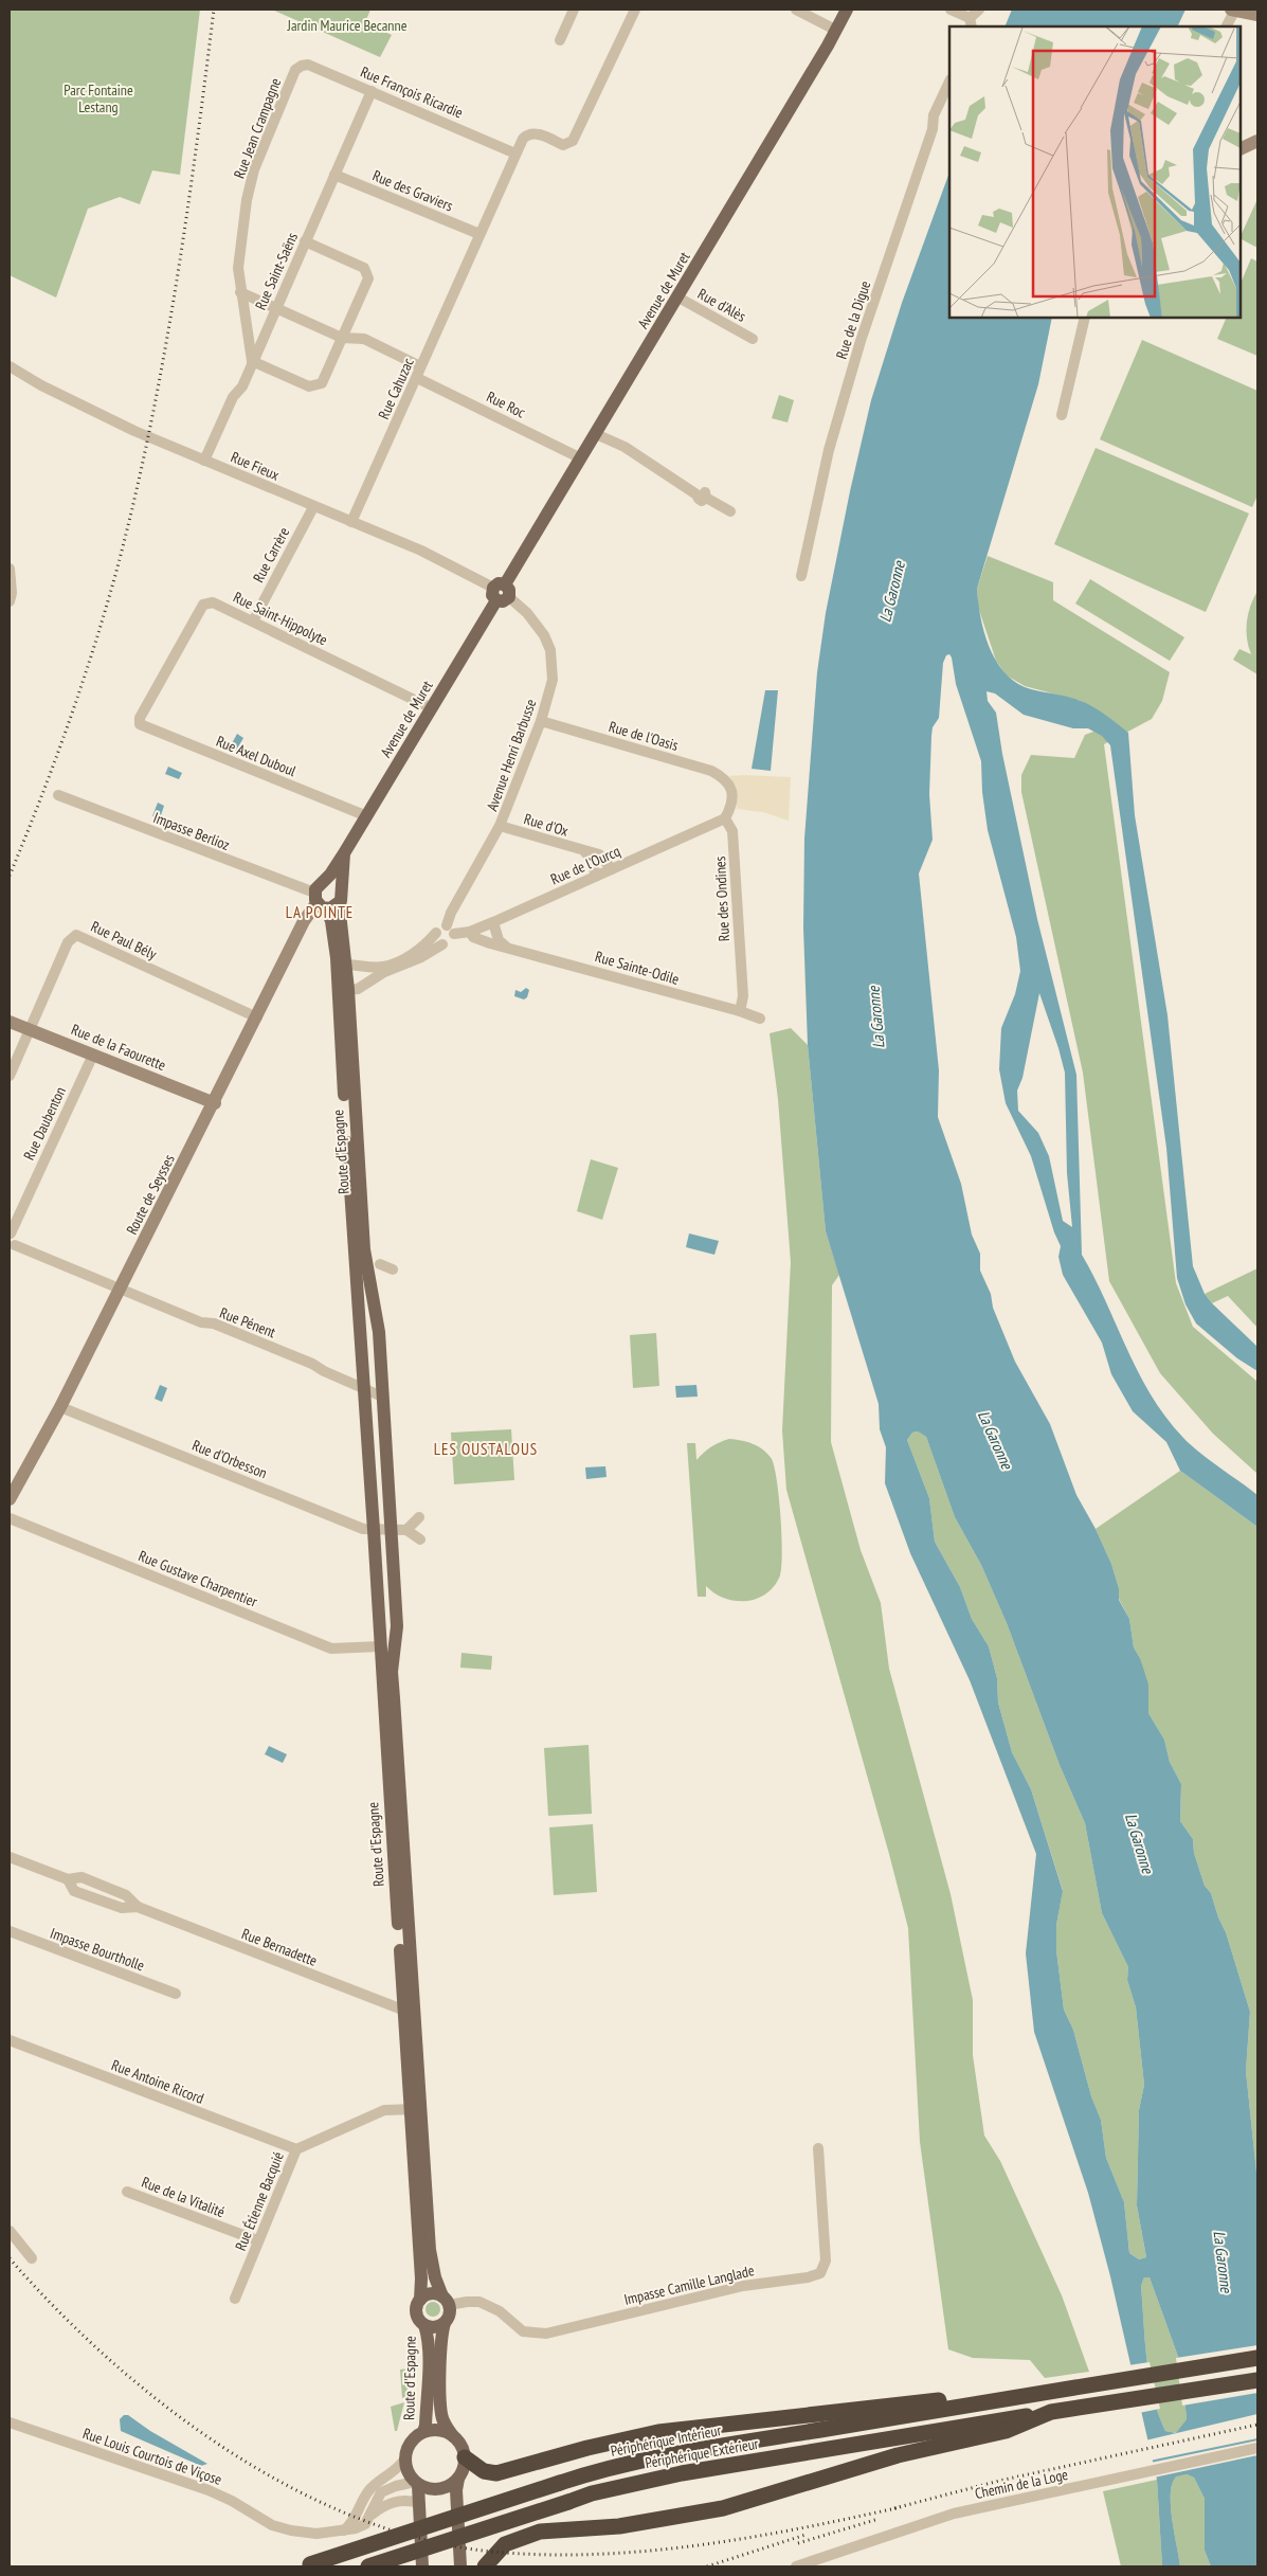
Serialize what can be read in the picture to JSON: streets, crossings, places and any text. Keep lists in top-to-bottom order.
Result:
{
  "streets": {
    "highway": ["Périphérique Intérieur", "Périphérique Extérieur"],
    "main road": [
      "Avenue de Muret",
      "Rue de la Faourette",
      "Route d'Espagne",
      "Route de Seysses"
    ],
    "street": [
      "Rue François Ricardie",
      "Rue Jean Crampagne",
      "Rue des Graviers",
      "Rue Saint-Saëns",
      "Rue d'Alès",
      "Rue de la Digue",
      "Rue Cahuzac",
      "Rue Roc",
      "Rue Fieux",
      "Rue Carrère",
      "Rue Saint-Hippolyte",
      "Rue de l'Oasis",
      "Avenue Henri Barbusse",
      "Rue Axel Duboul",
      "Rue d'Ox",
      "Impasse Berlioz",
      "Rue de l'Ourcq",
      "Rue des Ondines",
      "Rue Paul Bély",
      "Rue Sainte-Odile",
      "Rue Daubenton",
      "Rue Pénent",
      "Rue d'Orbesson",
      "Rue Gustave Charpentier",
      "Rue Bernadette",
      "Impasse Bourtholle",
      "Rue Antoine Ricord",
      "Rue de la Vitalité",
      "Rue Étienne Bacquié",
      "Impasse Camille Langlade",
      "Rue Louis Courtois de Viçose",
      "Chemin de la Loge"
    ]
  },
  "crossings": [
    ["Rue François Ricardie", "Rue Jean Crampagne"],
    ["Rue François Ricardie", "Rue Saint-Saëns"],
    ["Rue François Ricardie", "Rue Cahuzac"],
    ["Rue Jean Crampagne", "Rue Saint-Saëns"],
    ["Rue des Graviers", "Rue Saint-Saëns"],
    ["Rue des Graviers", "Rue Cahuzac"],
    ["Rue Saint-Saëns", "Rue Fieux"],
    ["Avenue de Muret", "Rue d'Alès"],
    ["Avenue de Muret", "Rue Roc"],
    ["Avenue de Muret", "Rue Fieux"],
    ["Avenue de Muret", "Rue Saint-Hippolyte"],
    ["Avenue de Muret", "Avenue Henri Barbusse"],
    ["Avenue de Muret", "Rue Axel Duboul"],
    ["Avenue de Muret", "Impasse Berlioz"],
    ["Avenue de Muret", "Route d'Espagne"],
    ["Avenue de Muret", "Route de Seysses"],
    ["Rue Cahuzac", "Rue Roc"],
    ["Rue Cahuzac", "Rue Fieux"],
    ["Rue Fieux", "Rue Carrère"],
    ["Rue Fieux", "Avenue Henri Barbusse"],
    ["Rue Saint-Hippolyte", "Rue Axel Duboul"],
    ["Rue de l'Oasis", "Avenue Henri Barbusse"],
    ["Rue de l'Oasis", "Rue des Ondines"],
    ["Avenue Henri Barbusse", "Rue d'Ox"],
    ["Avenue Henri Barbusse", "Rue de l'Ourcq"],
    ["Rue d'Ox", "Rue de l'Ourcq"],
    ["Impasse Berlioz", "Route d'Espagne"],
    ["Impasse Berlioz", "Route de Seysses"],
    ["Rue de l'Ourcq", "Rue des Ondines"],
    ["Rue de l'Ourcq", "Rue Sainte-Odile"],
    ["Rue des Ondines", "Rue Sainte-Odile"],
    ["Rue Paul Bély", "Rue de la Faourette"],
    ["Rue Paul Bély", "Route de Seysses"],
    ["Rue de la Faourette", "Rue Daubenton"],
    ["Rue de la Faourette", "Route de Seysses"],
    ["Route d'Espagne", "Route de Seysses"],
    ["Route d'Espagne", "Rue Pénent"],
    ["Route d'Espagne", "Rue d'Orbesson"],
    ["Route d'Espagne", "Rue Gustave Charpentier"],
    ["Route d'Espagne", "Rue Bernadette"],
    ["Route d'Espagne", "Rue Étienne Bacquié"],
    ["Route d'Espagne", "Impasse Camille Langlade"],
    ["Route de Seysses", "Rue Pénent"],
    ["Route de Seysses", "Rue d'Orbesson"],
    ["Rue Antoine Ricord", "Rue Étienne Bacquié"],
    ["Rue de la Vitalité", "Rue Étienne Bacquié"]
  ],
  "districts": ["LA POINTE", "LES OUSTALOUS"],
  "water": ["La Garonne"],
  "parks": ["Jardin Maurice Becanne", "Parc Fontaine Lestang"]
}
